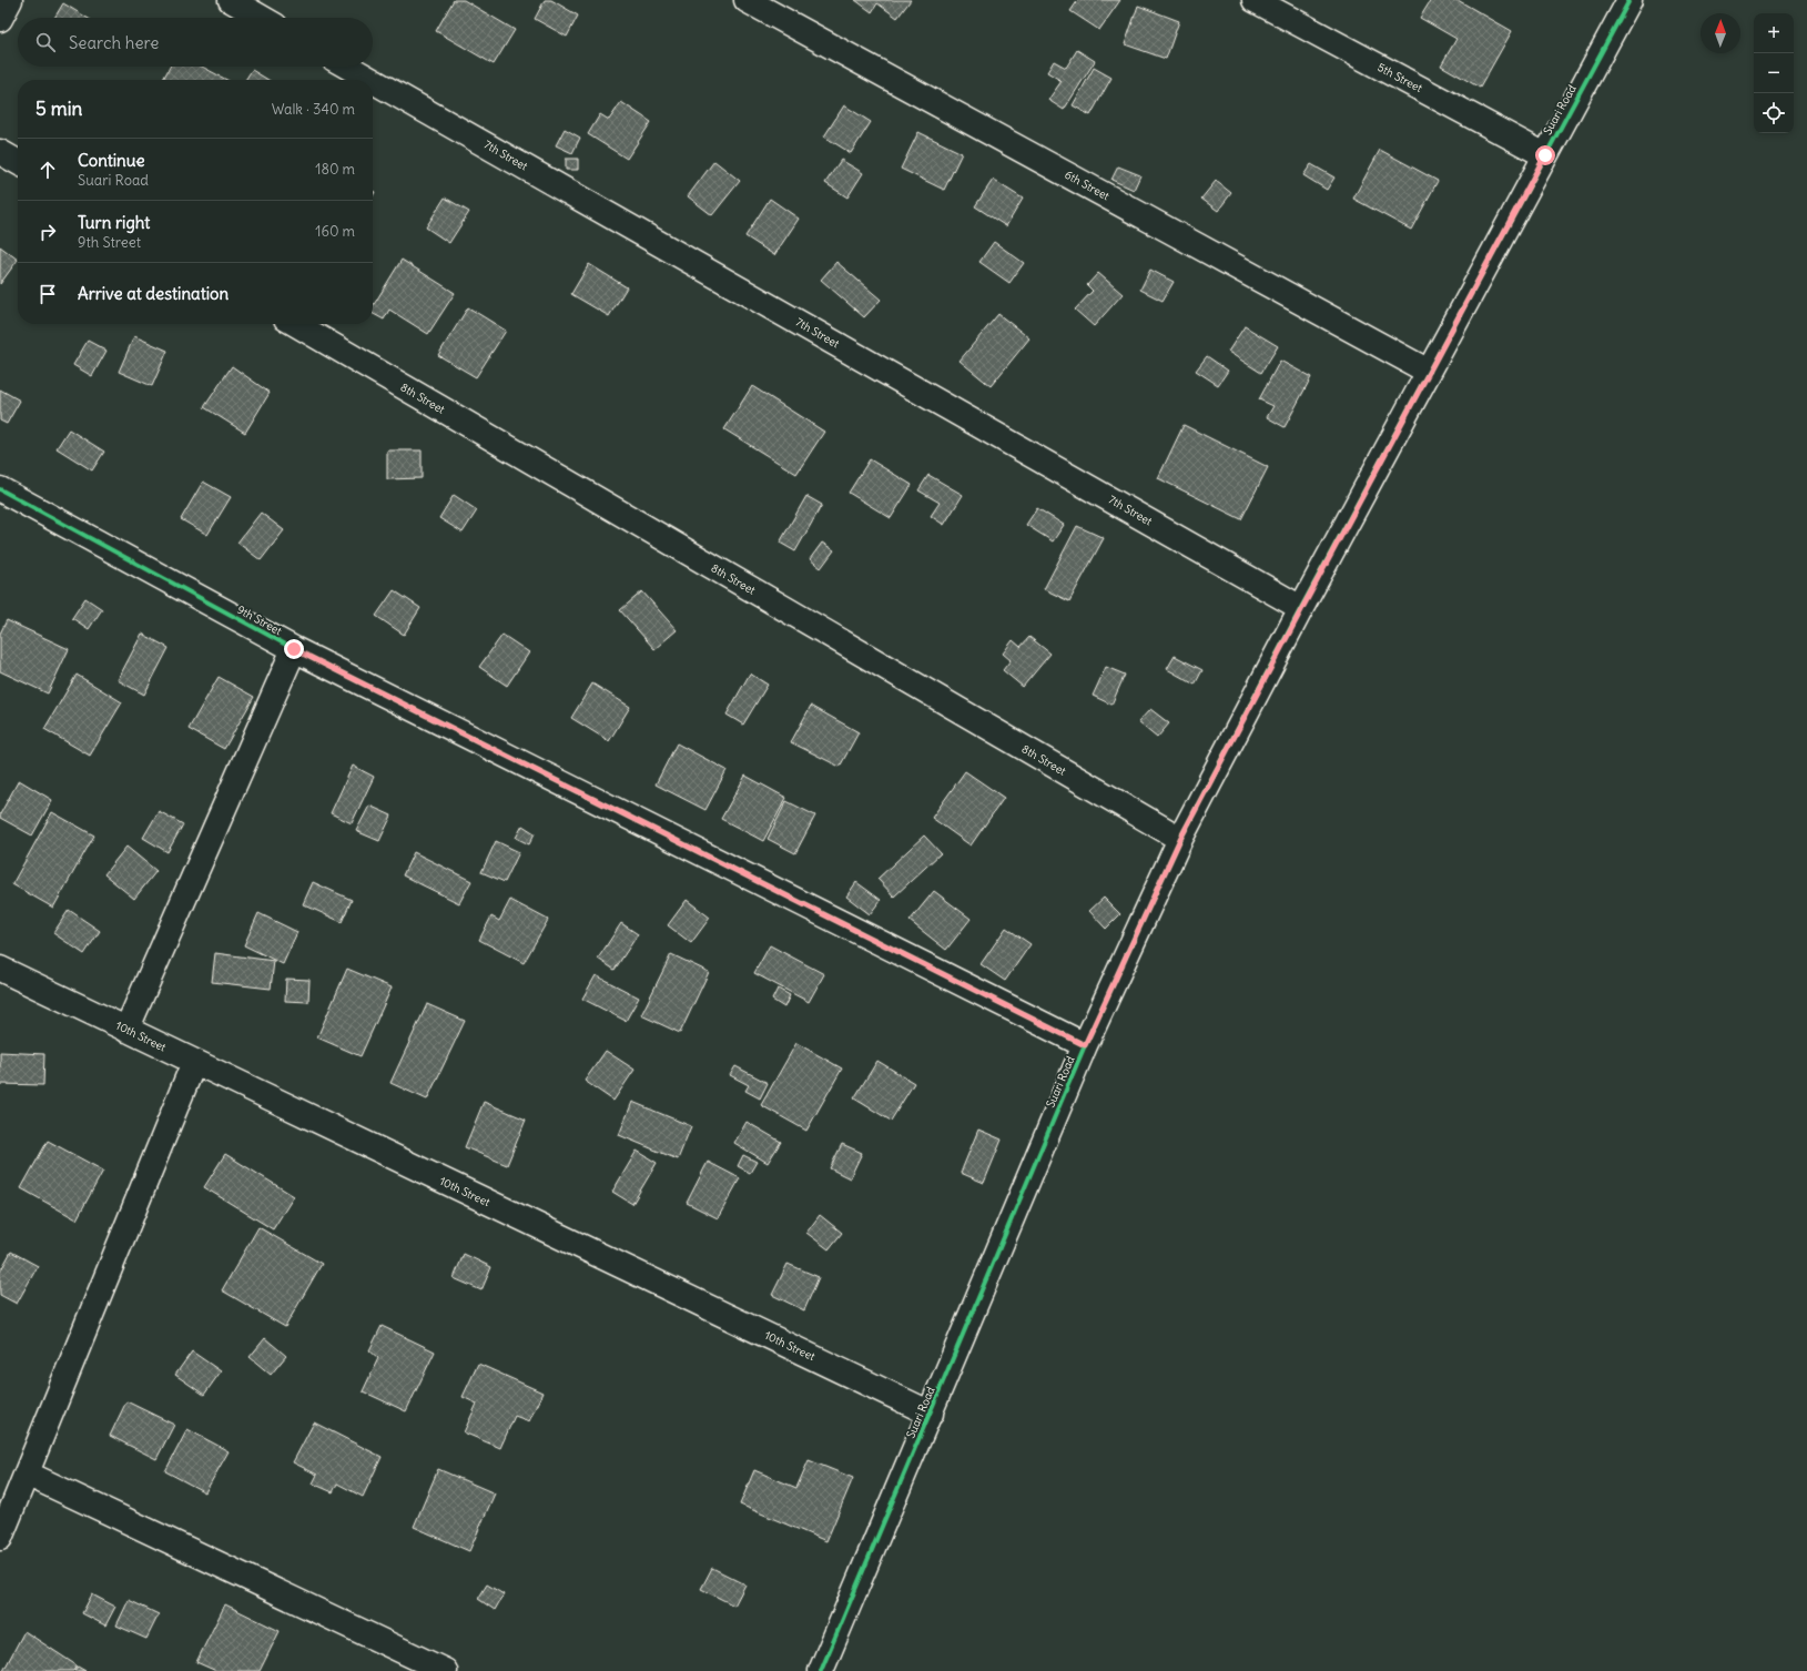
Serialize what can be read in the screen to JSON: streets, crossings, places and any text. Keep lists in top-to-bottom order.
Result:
{
  "streets": {
    "street": [
      "5th Street",
      "Suari Road",
      "7th Street",
      "6th Street",
      "8th Street",
      "9th Street",
      "10th Street"
    ]
  },
  "crossings": [
    ["5th Street", "Suari Road"],
    ["Suari Road", "7th Street"],
    ["Suari Road", "6th Street"],
    ["Suari Road", "8th Street"],
    ["Suari Road", "9th Street"],
    ["Suari Road", "10th Street"]
  ],
  "north": "top",
  "page": {
    "map_buttons": ["+", "−"],
    "search": "Search here",
    "heading": ["5 min", "Walk · 340 m"],
    "list": [
      ["Continue", "Suari Road", "180 m"],
      ["Turn right", "9th Street", "160 m"],
      "Arrive at destination"
    ]
  }
}
